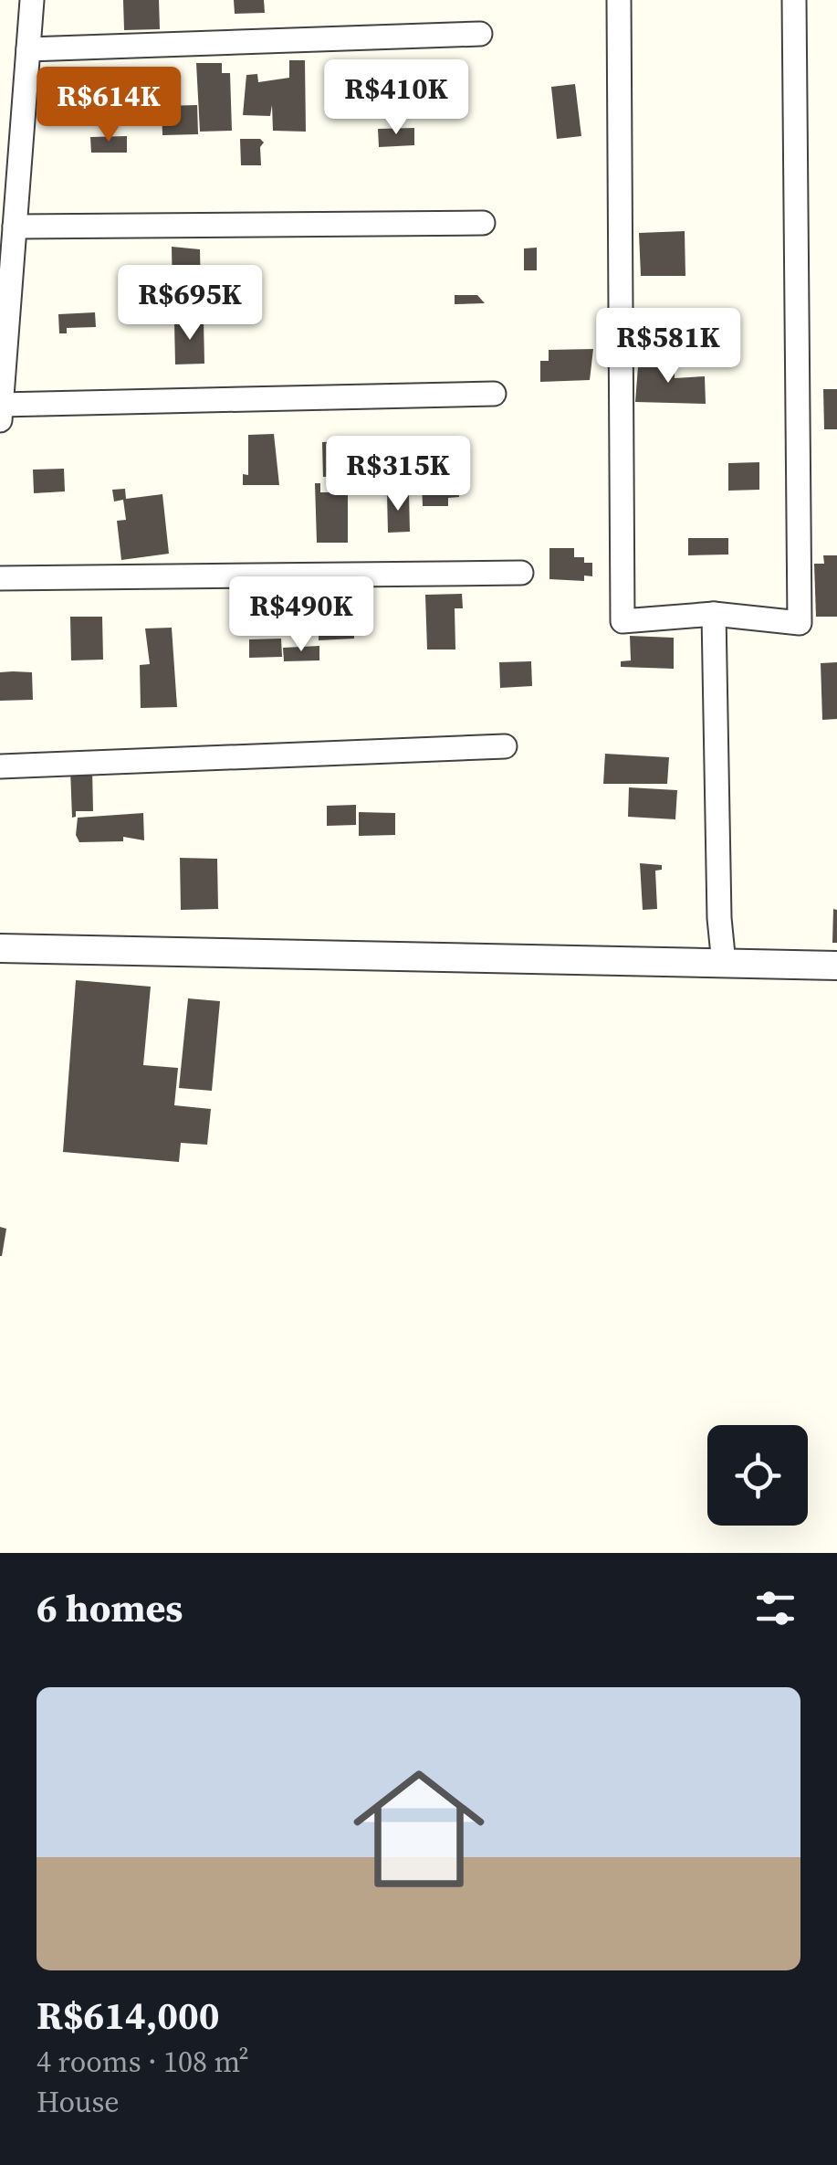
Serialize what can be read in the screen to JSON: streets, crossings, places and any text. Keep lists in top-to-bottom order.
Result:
{
  "page": {
    "price": [
      "R$410K",
      "R$614K",
      "R$695K",
      "R$581K",
      "R$315K",
      "R$490K"
    ],
    "heading": "6 homes",
    "list": [
      {
        "name": "R$614,000",
        "note": "4 rooms · 108 m² · House"
      }
    ]
  }
}
